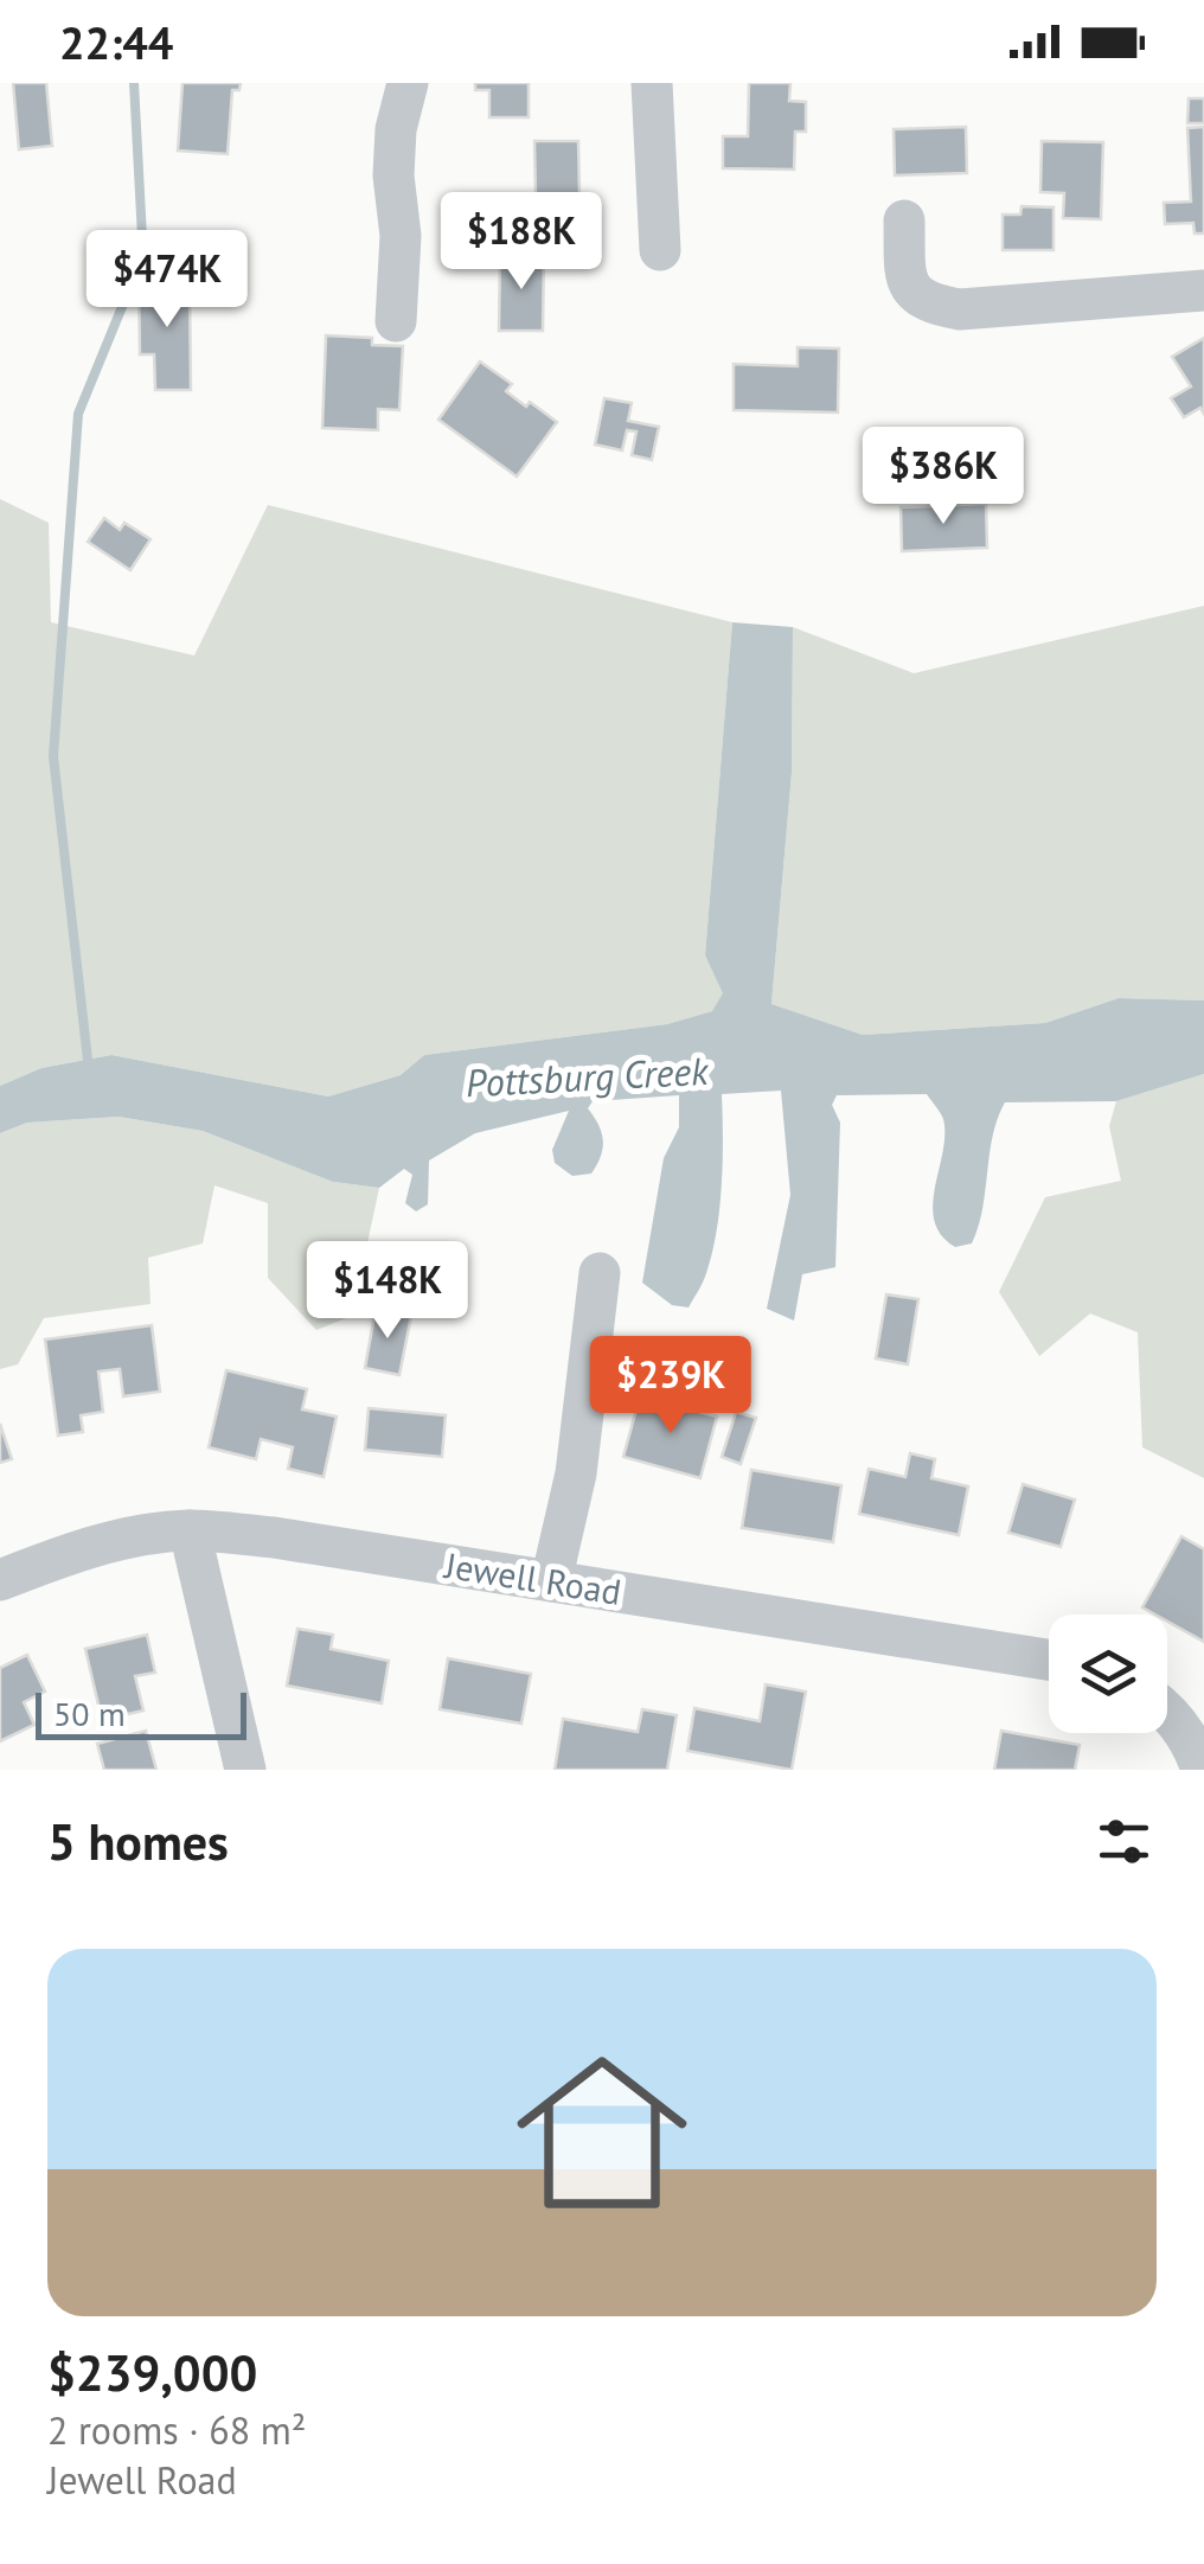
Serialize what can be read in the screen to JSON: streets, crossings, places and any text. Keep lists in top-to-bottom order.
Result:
{
  "streets": {
    "street": ["Jewell Road"]
  },
  "water": ["Pottsburg Creek"],
  "scale_bar": "50 m",
  "page": {
    "status": "22:44",
    "price": [
      "$188K",
      "$474K",
      "$386K",
      "$148K",
      "$239K"
    ],
    "scale": "50 m",
    "heading": "5 homes",
    "list": [
      {
        "name": "$239,000",
        "note": "2 rooms · 68 m² · Jewell Road"
      }
    ]
  }
}
